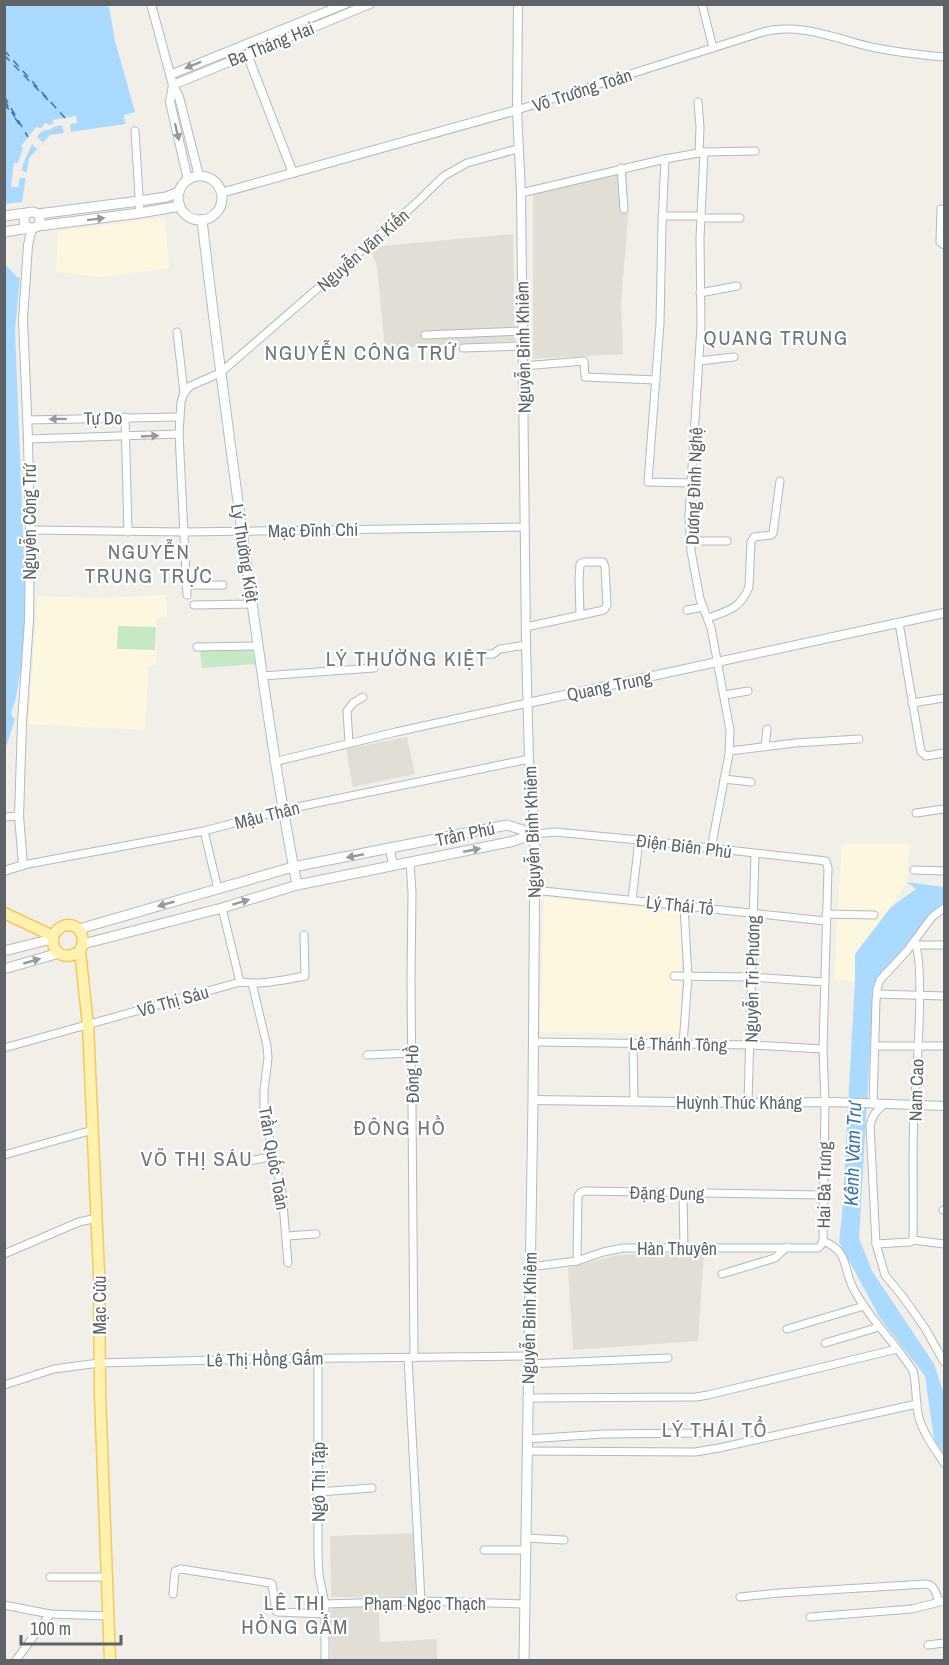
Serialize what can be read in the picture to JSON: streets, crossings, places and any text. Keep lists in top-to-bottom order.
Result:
{
  "streets": {
    "main road": [
      "Nguyễn Bỉnh Khiêm",
      "Lý Thường Kiệt",
      "Trần Phú",
      "Mạc Cửu"
    ],
    "street": [
      "Ba Tháng Hai",
      "Võ Trường Toản",
      "Nguyễn Văn Kiến",
      "Tự Do",
      "Dương Đình Nghệ",
      "Nguyễn Công Trứ",
      "Mạc Đĩnh Chi",
      "Quang Trung",
      "Mậu Thân",
      "Điện Biên Phủ",
      "Lý Thái Tổ",
      "Nguyễn Tri Phương",
      "Võ Thị Sáu",
      "Lê Thánh Tông",
      "Đông Hồ",
      "Nam Cao",
      "Huỳnh Thúc Kháng",
      "Trần Quốc Toản",
      "Hai Bà Trưng",
      "Đặng Dung",
      "Hàn Thuyên",
      "Lê Thị Hồng Gấm",
      "Ngô Thị Tập",
      "Phạm Ngọc Thạch"
    ]
  },
  "crossings": [
    ["Võ Trường Toản", "Nguyễn Bỉnh Khiêm"],
    ["Võ Trường Toản", "Lý Thường Kiệt"],
    ["Nguyễn Văn Kiến", "Nguyễn Bỉnh Khiêm"],
    ["Nguyễn Văn Kiến", "Lý Thường Kiệt"],
    ["Nguyễn Bỉnh Khiêm", "Mạc Đĩnh Chi"],
    ["Nguyễn Bỉnh Khiêm", "Quang Trung"],
    ["Nguyễn Bỉnh Khiêm", "Mậu Thân"],
    ["Nguyễn Bỉnh Khiêm", "Trần Phú"],
    ["Nguyễn Bỉnh Khiêm", "Điện Biên Phủ"],
    ["Nguyễn Bỉnh Khiêm", "Lý Thái Tổ"],
    ["Nguyễn Bỉnh Khiêm", "Lê Thánh Tông"],
    ["Nguyễn Bỉnh Khiêm", "Huỳnh Thúc Kháng"],
    ["Nguyễn Bỉnh Khiêm", "Hàn Thuyên"],
    ["Nguyễn Bỉnh Khiêm", "Lê Thị Hồng Gấm"],
    ["Nguyễn Bỉnh Khiêm", "Phạm Ngọc Thạch"],
    ["Tự Do", "Nguyễn Công Trứ"],
    ["Dương Đình Nghệ", "Quang Trung"],
    ["Dương Đình Nghệ", "Điện Biên Phủ"],
    ["Nguyễn Công Trứ", "Mạc Đĩnh Chi"],
    ["Nguyễn Công Trứ", "Mậu Thân"],
    ["Mạc Đĩnh Chi", "Lý Thường Kiệt"],
    ["Lý Thường Kiệt", "Quang Trung"],
    ["Lý Thường Kiệt", "Mậu Thân"],
    ["Lý Thường Kiệt", "Trần Phú"],
    ["Trần Phú", "Điện Biên Phủ"],
    ["Trần Phú", "Đông Hồ"],
    ["Trần Phú", "Mạc Cửu"],
    ["Điện Biên Phủ", "Nguyễn Tri Phương"],
    ["Điện Biên Phủ", "Hai Bà Trưng"],
    ["Lý Thái Tổ", "Nguyễn Tri Phương"],
    ["Lý Thái Tổ", "Hai Bà Trưng"],
    ["Nguyễn Tri Phương", "Lê Thánh Tông"],
    ["Nguyễn Tri Phương", "Huỳnh Thúc Kháng"],
    ["Võ Thị Sáu", "Trần Quốc Toản"],
    ["Võ Thị Sáu", "Mạc Cửu"],
    ["Lê Thánh Tông", "Hai Bà Trưng"],
    ["Đông Hồ", "Lê Thị Hồng Gấm"],
    ["Đông Hồ", "Phạm Ngọc Thạch"],
    ["Nam Cao", "Huỳnh Thúc Kháng"],
    ["Huỳnh Thúc Kháng", "Hai Bà Trưng"],
    ["Hai Bà Trưng", "Đặng Dung"],
    ["Hai Bà Trưng", "Hàn Thuyên"],
    ["Đặng Dung", "Hàn Thuyên"],
    ["Mạc Cửu", "Lê Thị Hồng Gấm"],
    ["Lê Thị Hồng Gấm", "Ngô Thị Tập"],
    ["Ngô Thị Tập", "Phạm Ngọc Thạch"]
  ],
  "districts": [
    "QUANG TRUNG",
    "NGUYỄN CÔNG TRỨ",
    "NGUYỄN TRUNG TRỰC",
    "LÝ THƯỜNG KIỆT",
    "ĐÔNG HỒ",
    "VÕ THỊ SÁU",
    "LÝ THÁI TỔ",
    "LÊ THỊ HỒNG GẤM"
  ],
  "water": ["Kênh Vàm Trư"],
  "scale_bar": "100 m"
}
